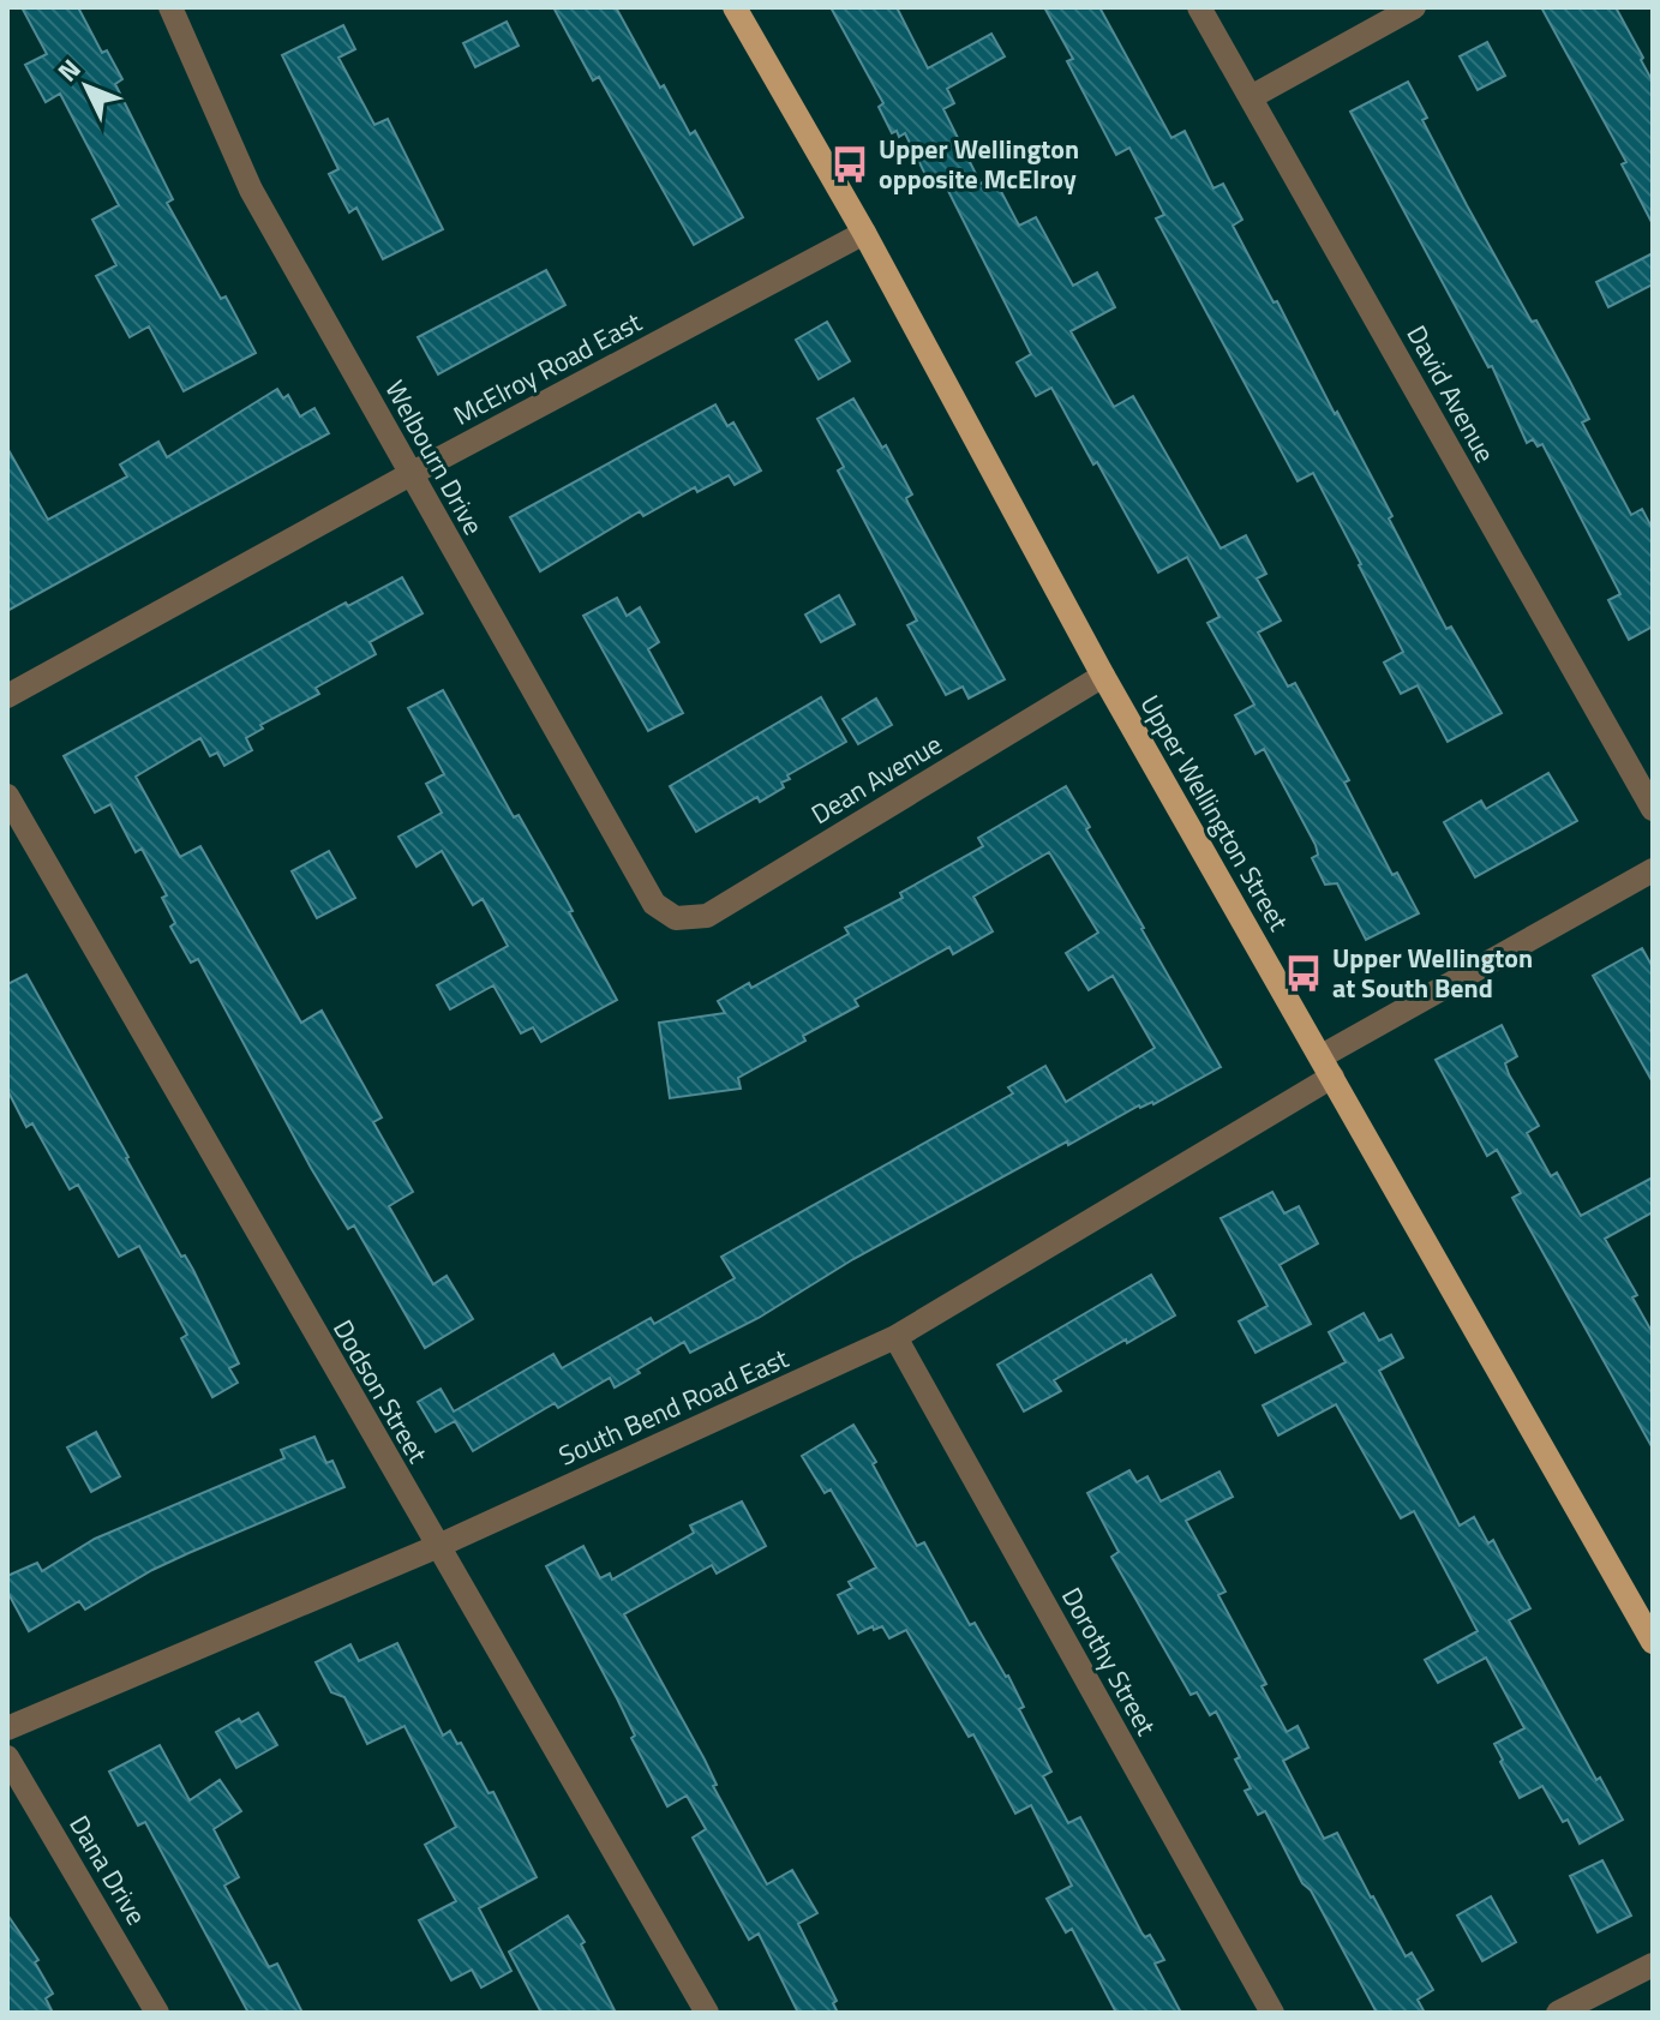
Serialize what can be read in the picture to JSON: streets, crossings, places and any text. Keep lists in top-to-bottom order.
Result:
{
  "streets": {
    "main road": ["Upper Wellington Street"],
    "street": [
      "McElroy Road East",
      "David Avenue",
      "Welbourn Drive",
      "Dean Avenue",
      "Dodson Street",
      "South Bend Road East",
      "Dorothy Street",
      "Dana Drive"
    ]
  },
  "crossings": [
    ["McElroy Road East", "Welbourn Drive"],
    ["McElroy Road East", "Upper Wellington Street"],
    ["Welbourn Drive", "Dean Avenue"],
    ["Dean Avenue", "Upper Wellington Street"],
    ["Upper Wellington Street", "South Bend Road East"],
    ["Dodson Street", "South Bend Road East"],
    ["South Bend Road East", "Dorothy Street"]
  ],
  "places": {
    "bus stop": ["Upper Wellington opposite McElroy", "Upper Wellington at South Bend"]
  },
  "north": "top left"
}
